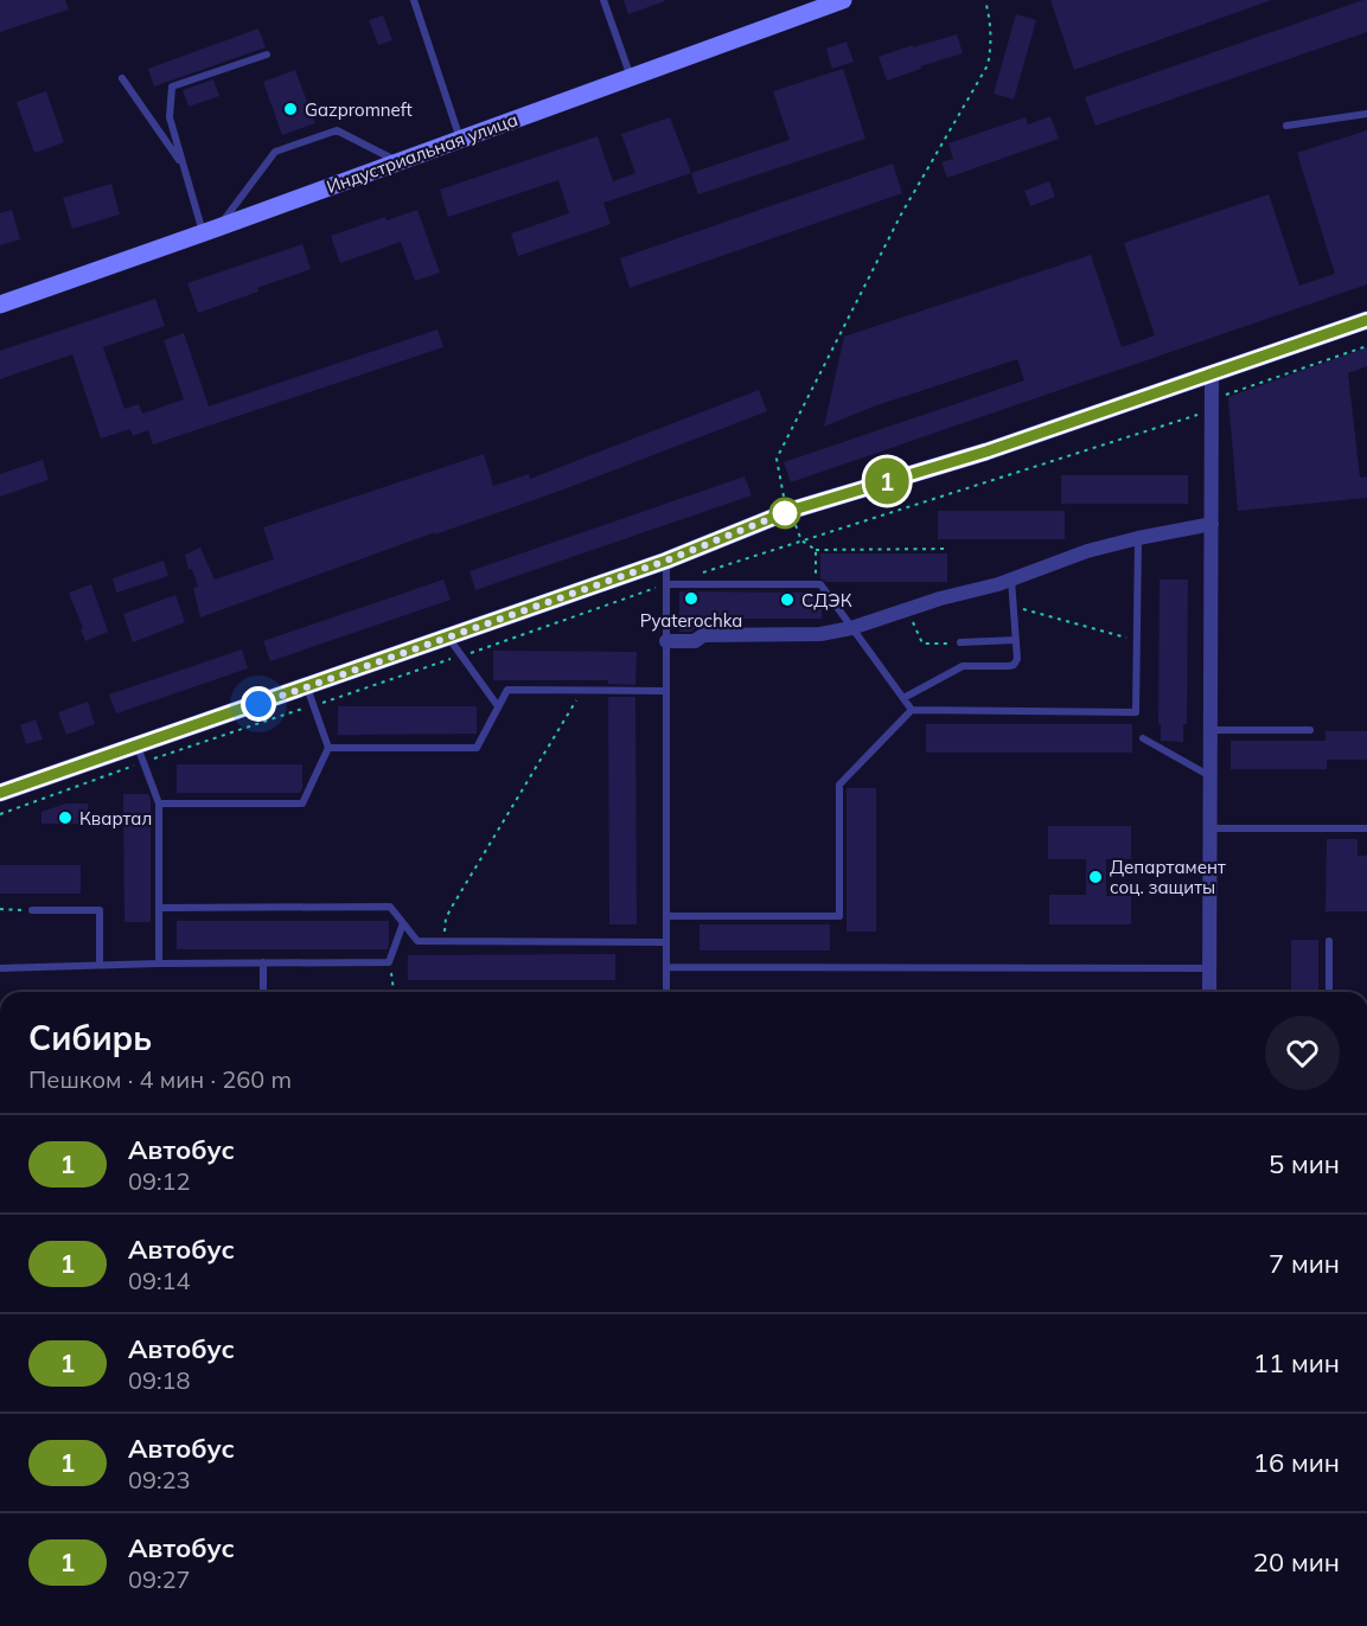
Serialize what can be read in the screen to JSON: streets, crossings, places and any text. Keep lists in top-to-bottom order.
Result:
{
  "streets": {
    "street": ["Индустриальная улица"]
  },
  "places": [
    "Gazpromneft",
    "Pyaterochka",
    "СДЭК",
    "Квартал",
    "Департамент соц. защиты"
  ],
  "lines": ["bus line 1"],
  "page": {
    "on_map": "1",
    "heading": ["Сибирь", "Пешком · 4 мин · 260 m"],
    "list": [
      {
        "mark": "1",
        "name": "Автобус",
        "note": "09:12",
        "value": "5 мин"
      },
      {
        "mark": "1",
        "name": "Автобус",
        "note": "09:14",
        "value": "7 мин"
      },
      {
        "mark": "1",
        "name": "Автобус",
        "note": "09:18",
        "value": "11 мин"
      },
      {
        "mark": "1",
        "name": "Автобус",
        "note": "09:23",
        "value": "16 мин"
      },
      {
        "mark": "1",
        "name": "Автобус",
        "note": "09:27",
        "value": "20 мин"
      }
    ]
  }
}
